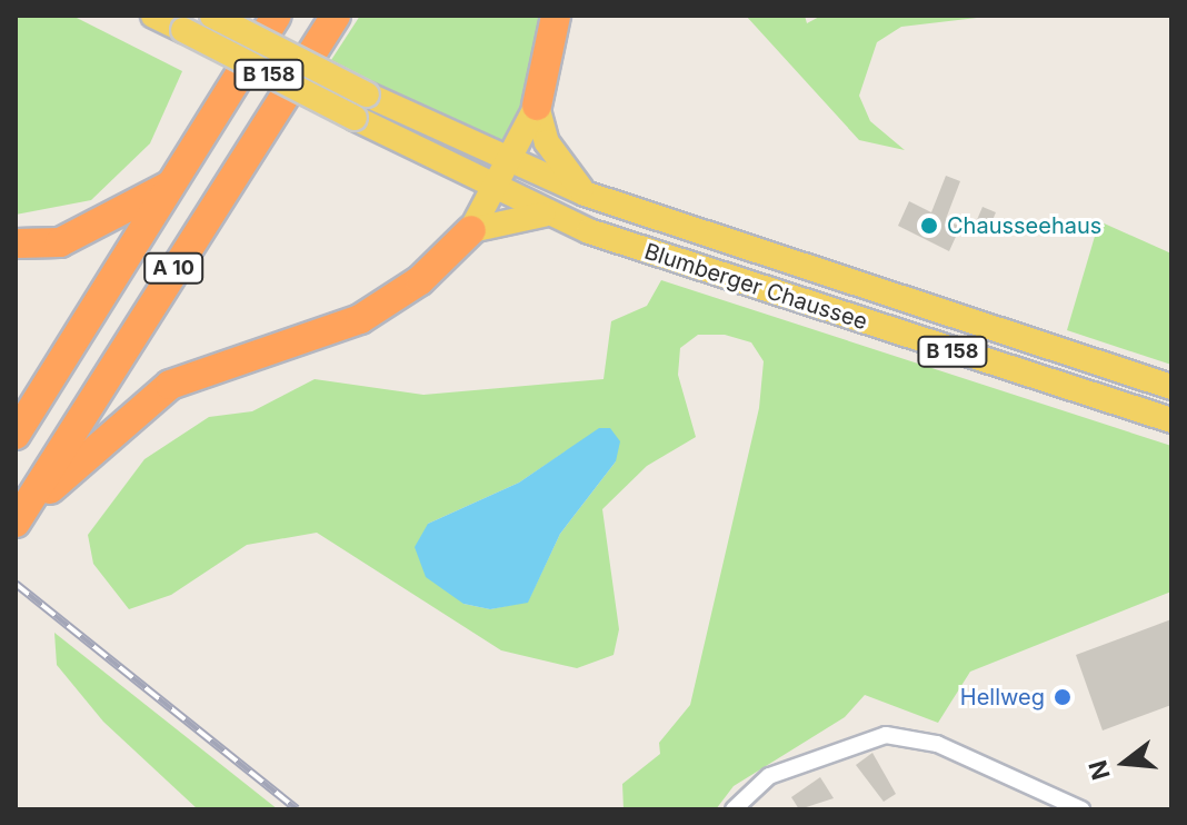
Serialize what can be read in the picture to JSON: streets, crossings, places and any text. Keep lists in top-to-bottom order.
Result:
{
  "streets": {
    "highway": ["A 10"],
    "main road": ["B 158", "Blumberger Chaussee"]
  },
  "places": ["Chausseehaus", "Hellweg"],
  "north": "left"
}
